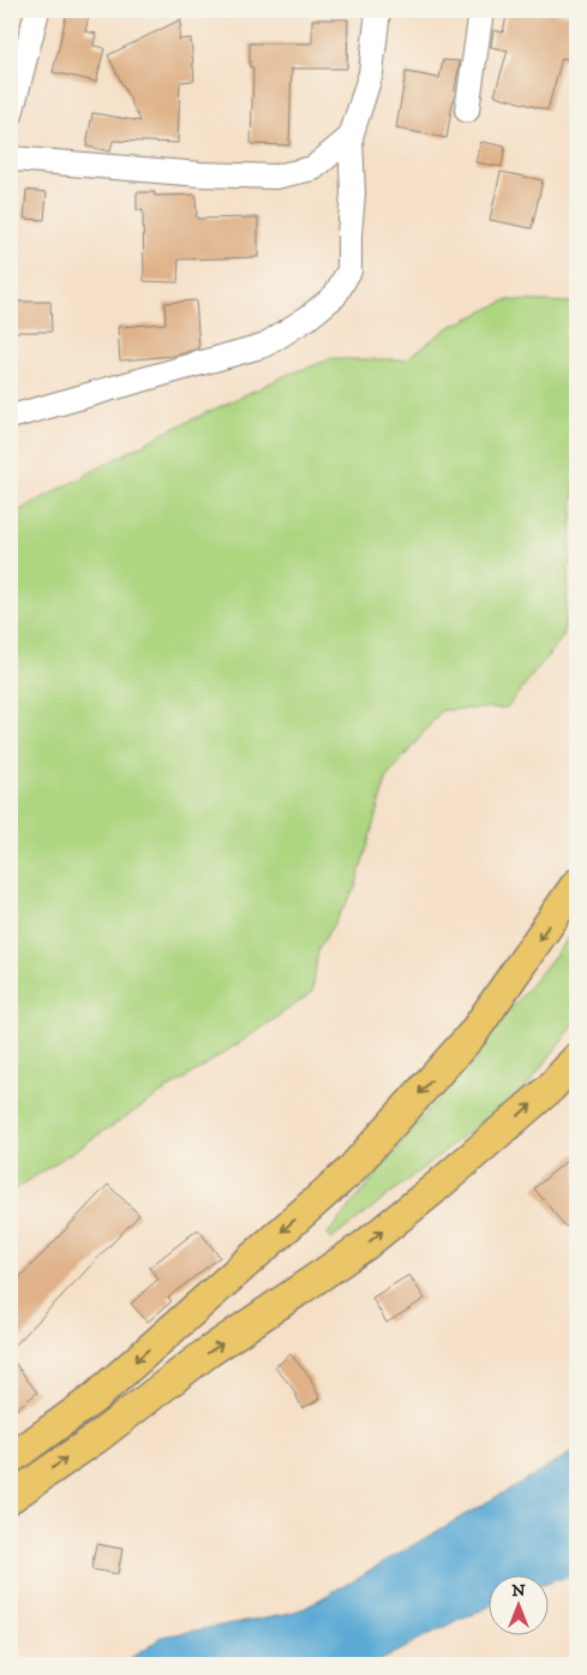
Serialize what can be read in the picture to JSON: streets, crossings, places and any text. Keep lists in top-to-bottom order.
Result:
{
  "north": "top"
}
